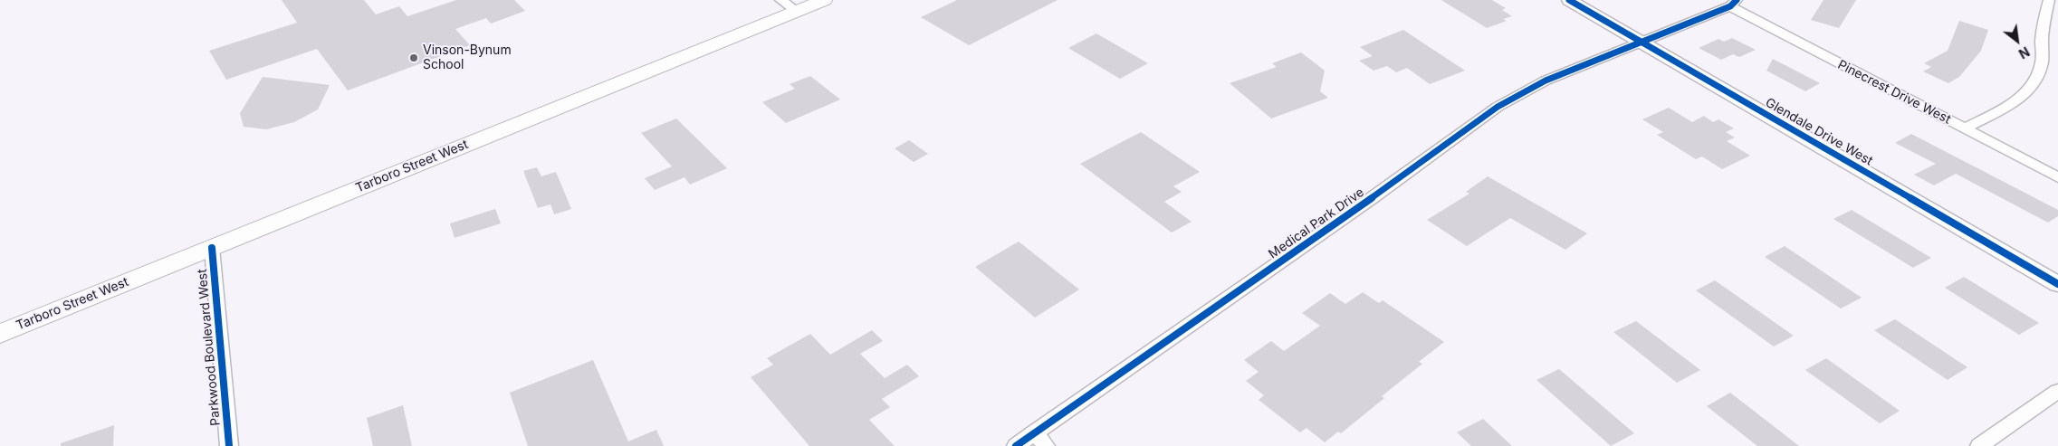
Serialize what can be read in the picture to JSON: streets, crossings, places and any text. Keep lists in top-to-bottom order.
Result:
{
  "streets": {
    "main road": ["Tarboro Street West"],
    "street": [
      "Pinecrest Drive West",
      "Glendale Drive West",
      "Medical Park Drive",
      "Parkwood Boulevard West"
    ]
  },
  "crossings": [
    ["Pinecrest Drive West", "Medical Park Drive"],
    ["Glendale Drive West", "Medical Park Drive"],
    ["Tarboro Street West", "Parkwood Boulevard West"]
  ],
  "places": ["Vinson-Bynum School"],
  "north": "bottom right"
}
